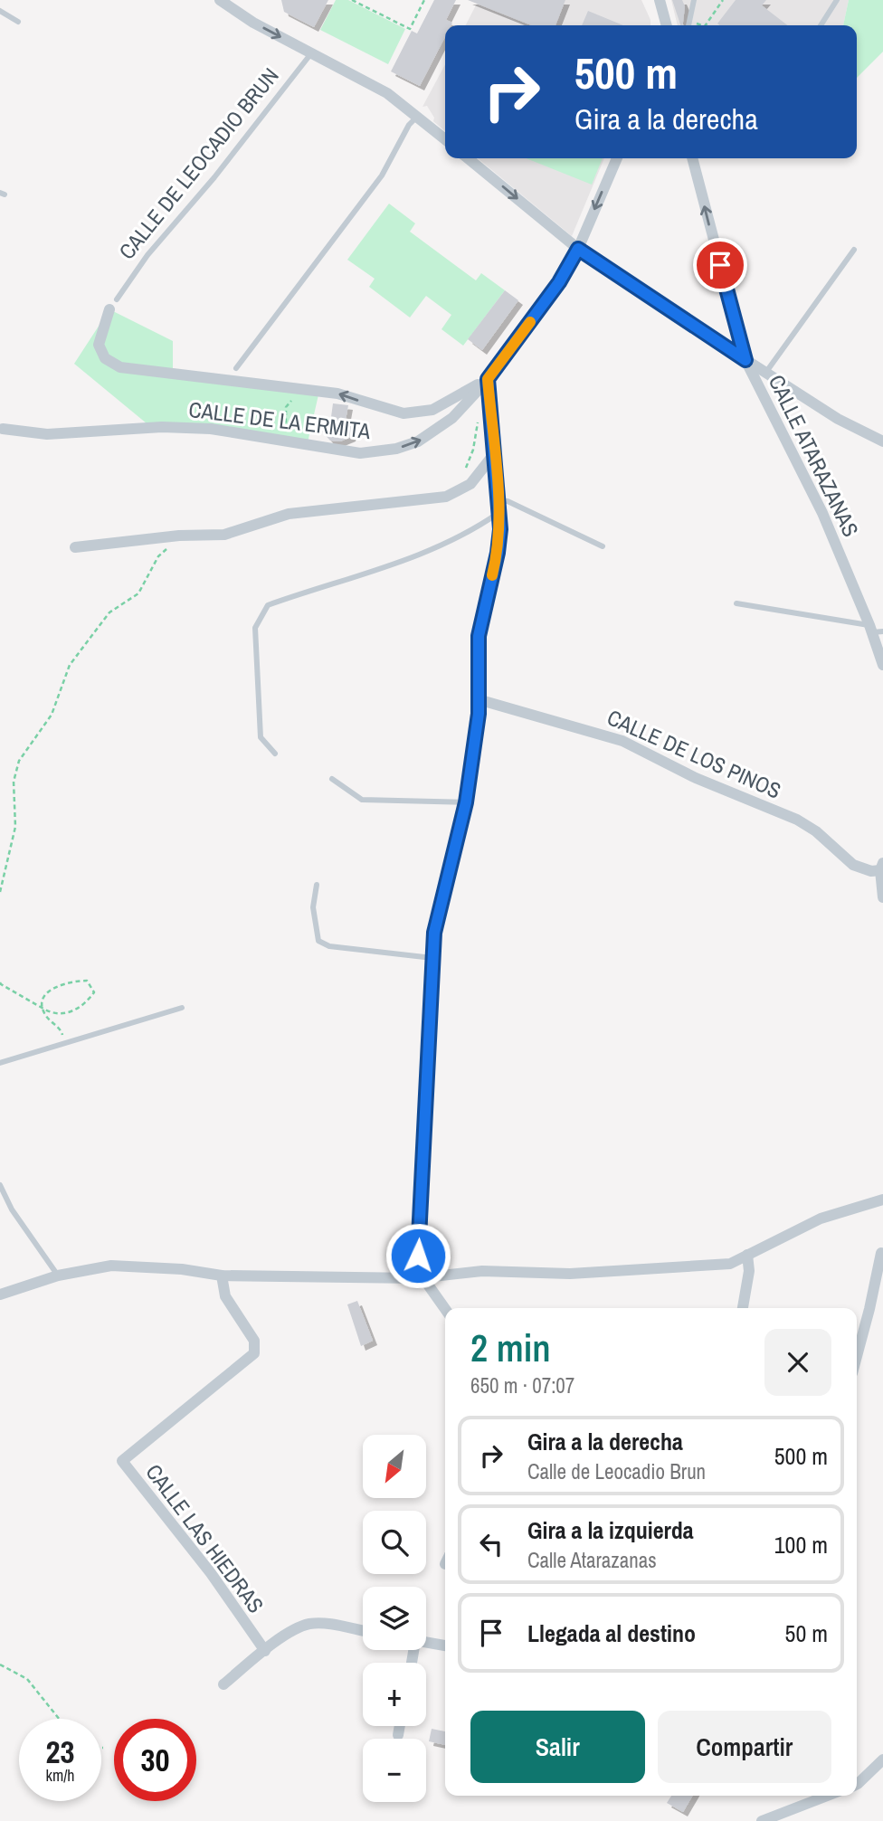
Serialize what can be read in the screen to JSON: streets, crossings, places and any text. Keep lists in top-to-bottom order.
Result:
{
  "streets": {
    "street": [
      "CALLE DE LEOCADIO BRUN",
      "CALLE DE LA ERMITA",
      "CALLE ATARAZANAS",
      "CALLE DE LOS PINOS",
      "CALLE LAS HIEDRAS"
    ]
  },
  "one_way": ["CALLE ATARAZANAS"],
  "north": "bottom left",
  "page": {
    "turn": ["500 m", "Gira a la derecha"],
    "heading": ["2 min", "650 m · 07:07"],
    "list": [
      {
        "name": "Gira a la derecha",
        "note": "Calle de Leocadio Brun",
        "value": "500 m"
      },
      {
        "name": "Gira a la izquierda",
        "note": "Calle Atarazanas",
        "value": "100 m"
      },
      {
        "name": "Llegada al destino",
        "value": "50 m"
      }
    ],
    "map_buttons": ["+", "−"],
    "buttons": ["Salir", "Compartir"],
    "speed": "23 km/h",
    "limit": "30"
  }
}
